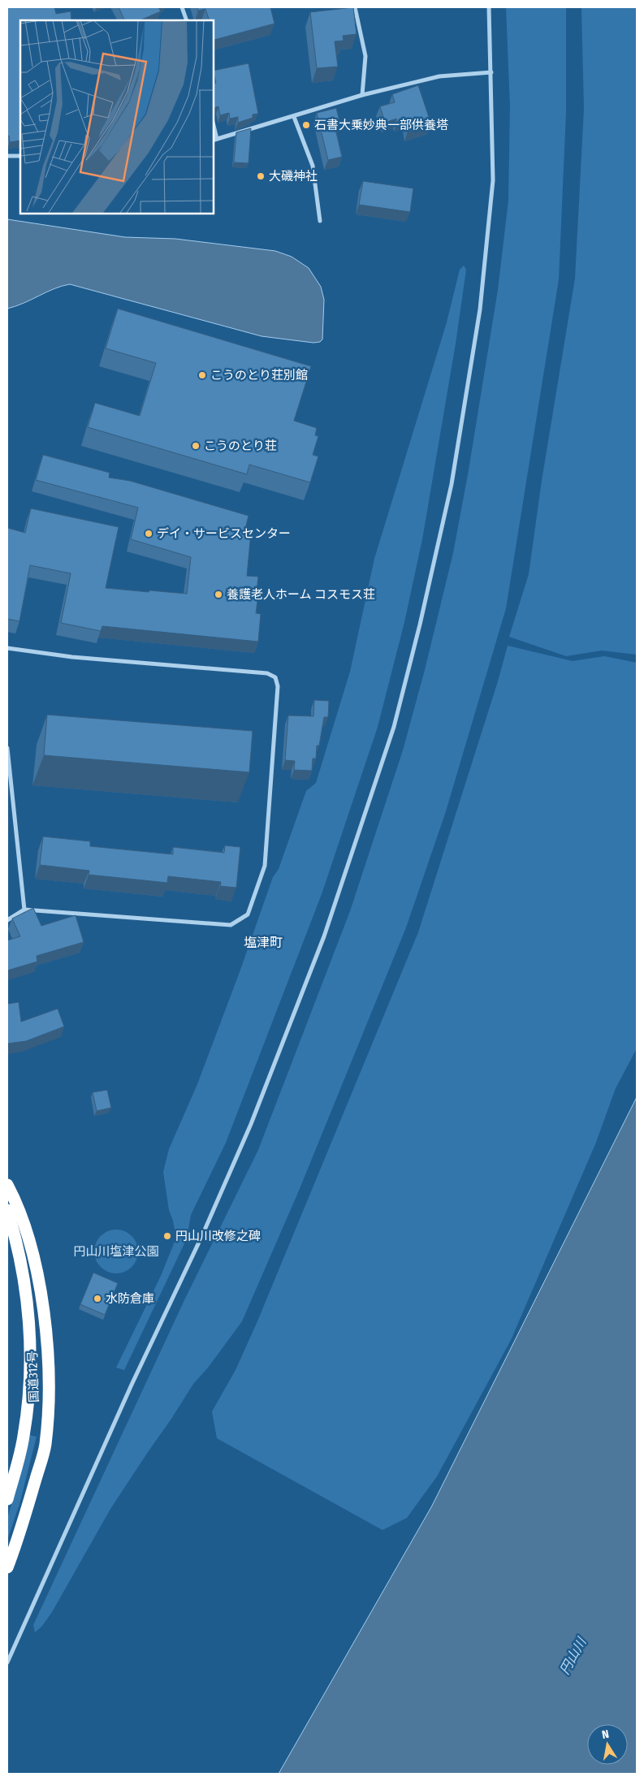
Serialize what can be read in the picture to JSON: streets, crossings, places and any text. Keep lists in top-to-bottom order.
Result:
{
  "streets": {
    "highway": ["国道312号"]
  },
  "districts": ["塩津町"],
  "water": ["円山川"],
  "parks": ["円山川塩津公園"],
  "places": [
    "石書大乗妙典一部供養塔",
    "大磯神社",
    "こうのとり荘別館",
    "こうのとり荘",
    "デイ・サービスセンター",
    "養護老人ホーム コスモス荘",
    "円山川改修之碑",
    "水防倉庫"
  ],
  "north": "top"
}
